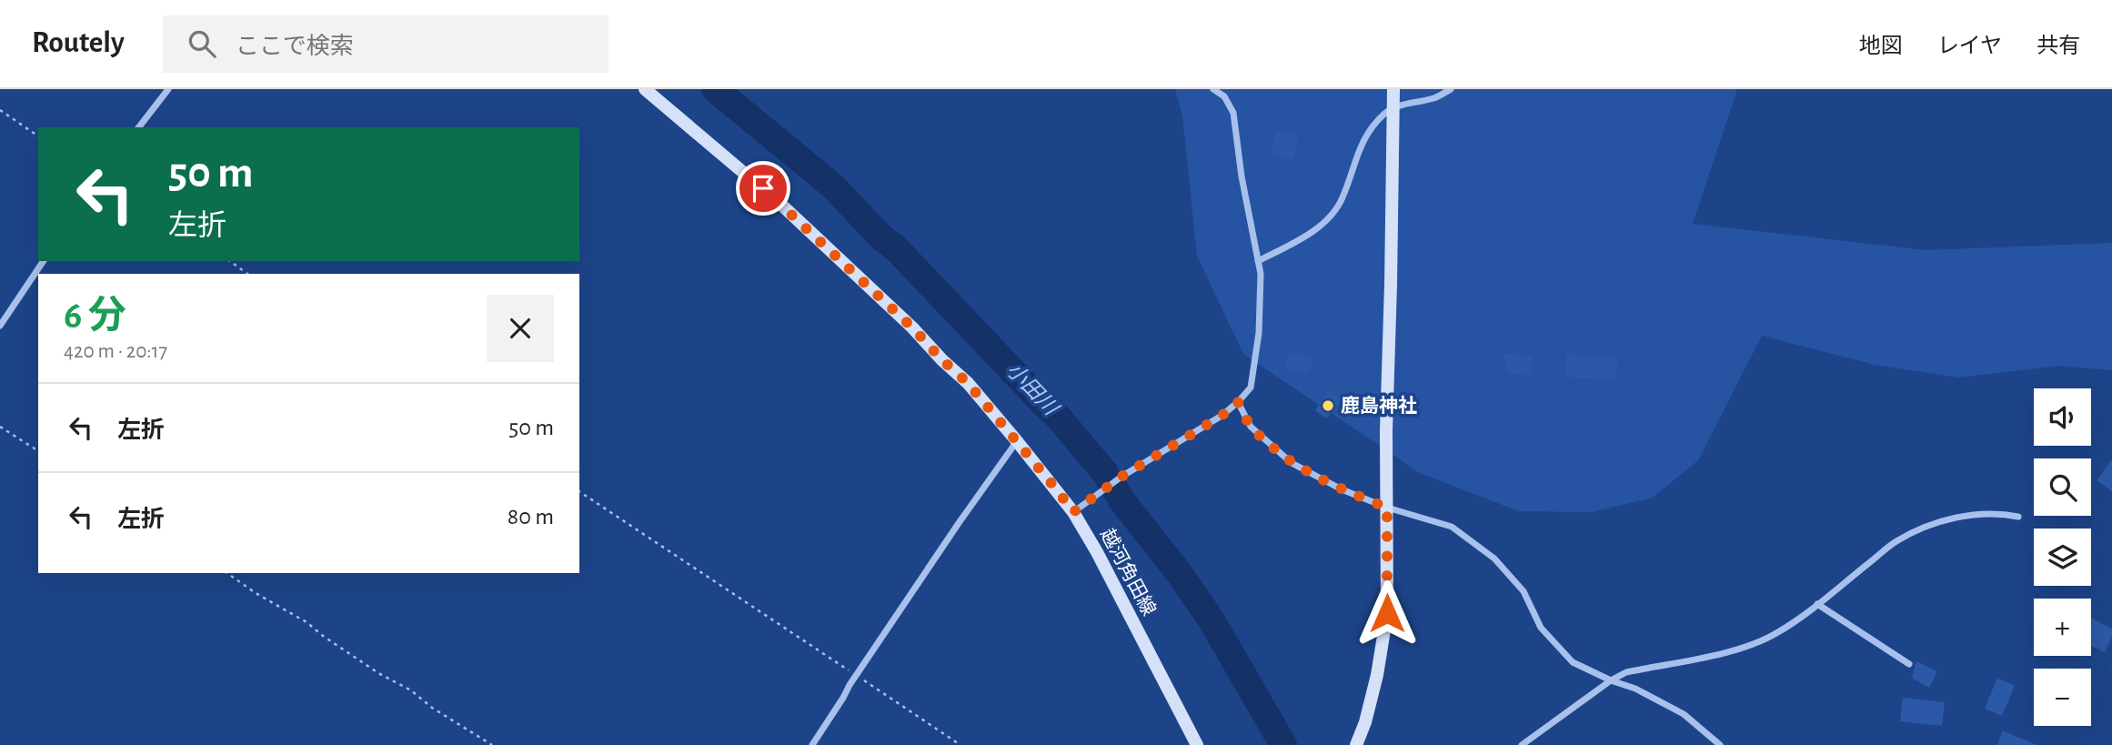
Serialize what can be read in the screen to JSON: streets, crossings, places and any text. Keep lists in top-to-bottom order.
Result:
{
  "streets": {
    "main road": ["越河角田線"]
  },
  "water": ["小田川"],
  "places": ["鹿島神社"],
  "page": {
    "header": "Routely",
    "search": "ここで検索",
    "nav": ["地図", "レイヤ", "共有"],
    "turn": ["50 m", "左折"],
    "heading": ["6 分", "420 m · 20:17"],
    "list": [
      {
        "name": "左折",
        "value": "50 m"
      },
      {
        "name": "左折",
        "value": "80 m"
      }
    ],
    "map_buttons": ["+", "−"]
  }
}
